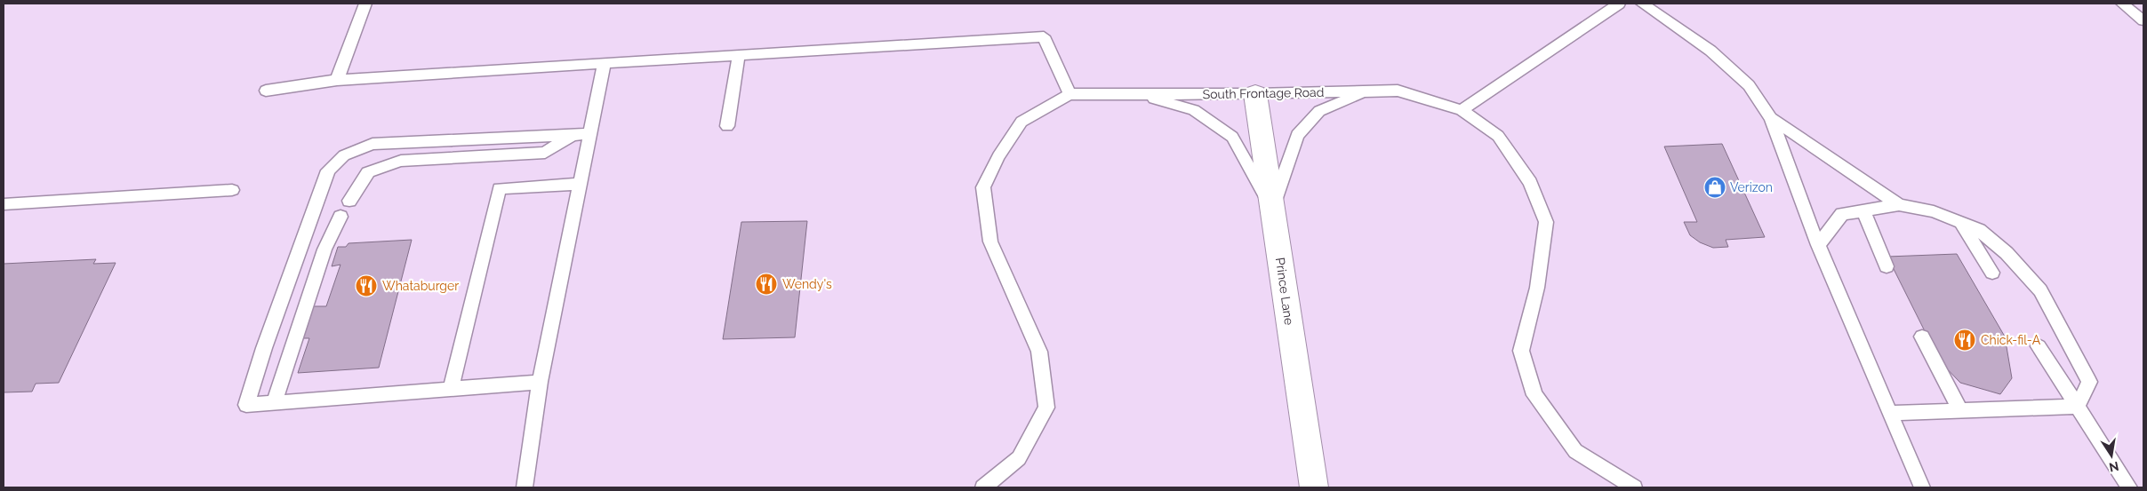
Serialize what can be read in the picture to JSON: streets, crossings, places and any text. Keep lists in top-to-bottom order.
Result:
{
  "streets": {
    "street": ["Prince Lane"],
    "lane": ["South Frontage Road"]
  },
  "crossings": [
    ["South Frontage Road", "Prince Lane"]
  ],
  "places": {
    "shop": ["Verizon"],
    "restaurant": ["Wendy's", "Whataburger", "Chick-fil-A"]
  },
  "north": "bottom"
}
